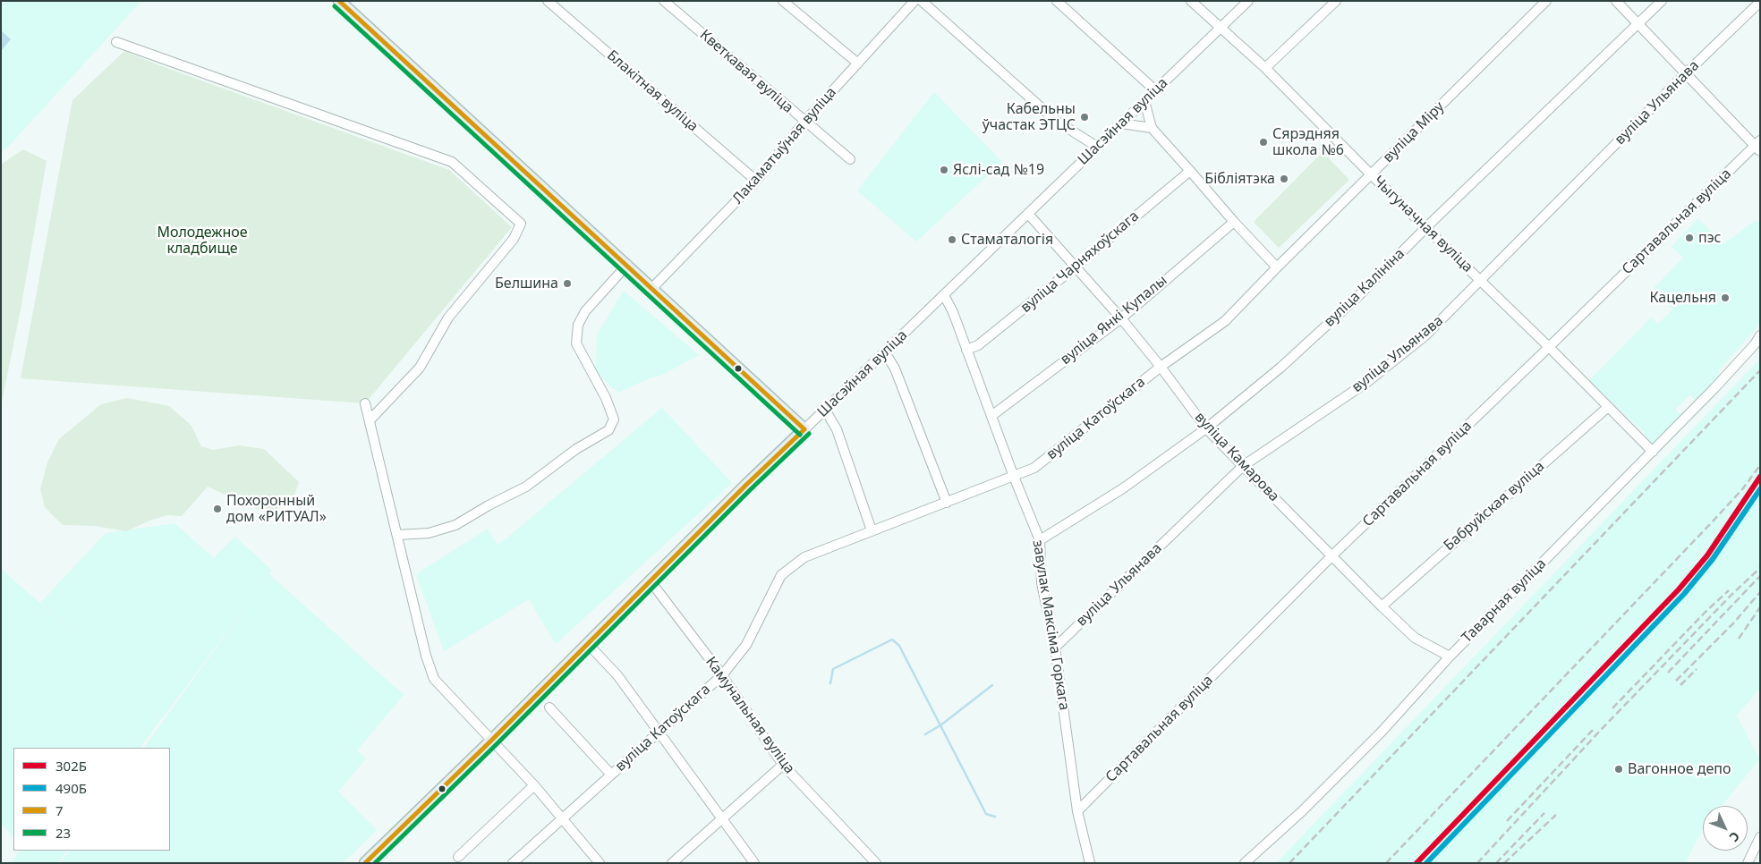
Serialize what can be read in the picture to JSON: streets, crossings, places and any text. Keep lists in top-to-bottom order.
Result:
{
  "streets": {
    "main road": ["Шасэйная вуліца"],
    "street": [
      "Кветкавая вуліца",
      "Блакітная вуліца",
      "вуліца Ульянава",
      "вуліца Міру",
      "Лакаматыўная вуліца",
      "Сартавальная вуліца",
      "Чыгуначная вуліца",
      "вуліца Чарняхоўскага",
      "вуліца Калініна",
      "вуліца Янкі Купалы",
      "вуліца Катоўскага",
      "вуліца Камарова",
      "Бабруйская вуліца",
      "Таварная вуліца",
      "завулак Максіма Горкага",
      "Камунальная вуліца"
    ]
  },
  "crossings": [
    ["Кветкавая вуліца", "Лакаматыўная вуліца"],
    ["Блакітная вуліца", "Лакаматыўная вуліца"],
    ["вуліца Ульянава", "Чыгуначная вуліца"],
    ["вуліца Ульянава", "вуліца Камарова"],
    ["вуліца Ульянава", "завулак Максіма Горкага"],
    ["Шасэйная вуліца", "Чыгуначная вуліца"],
    ["Шасэйная вуліца", "вуліца Камарова"],
    ["Шасэйная вуліца", "завулак Максіма Горкага"],
    ["Шасэйная вуліца", "Камунальная вуліца"],
    ["вуліца Міру", "Чыгуначная вуліца"],
    ["вуліца Міру", "вуліца Катоўскага"],
    ["Сартавальная вуліца", "Чыгуначная вуліца"],
    ["Сартавальная вуліца", "вуліца Камарова"],
    ["Сартавальная вуліца", "завулак Максіма Горкага"],
    ["Чыгуначная вуліца", "вуліца Калініна"],
    ["Чыгуначная вуліца", "Бабруйская вуліца"],
    ["Чыгуначная вуліца", "Таварная вуліца"],
    ["вуліца Чарняхоўскага", "вуліца Камарова"],
    ["вуліца Чарняхоўскага", "завулак Максіма Горкага"],
    ["вуліца Калініна", "вуліца Камарова"],
    ["вуліца Калініна", "завулак Максіма Горкага"],
    ["вуліца Янкі Купалы", "вуліца Камарова"],
    ["вуліца Янкі Купалы", "завулак Максіма Горкага"],
    ["вуліца Катоўскага", "вуліца Камарова"],
    ["вуліца Катоўскага", "завулак Максіма Горкага"],
    ["вуліца Катоўскага", "Камунальная вуліца"],
    ["вуліца Камарова", "Бабруйская вуліца"],
    ["вуліца Камарова", "Таварная вуліца"]
  ],
  "parks": ["Молодежное кладбище"],
  "places": [
    "Кабельны ўчастак ЭТЦС",
    "Сярэдняя школа №6",
    "Яслі-сад №19",
    "Бібліятэка",
    "пэс",
    "Стаматалогія",
    "Белшина",
    "Кацельня",
    "Похоронный дом «РИТУАЛ»",
    "Вагонное депо"
  ],
  "lines": [
    "transit line 7",
    "transit line 23",
    "transit line 302Б",
    "transit line 490Б"
  ],
  "legend": [
    "302Б",
    "490Б",
    "7",
    "23"
  ],
  "north": "bottom right"
}
